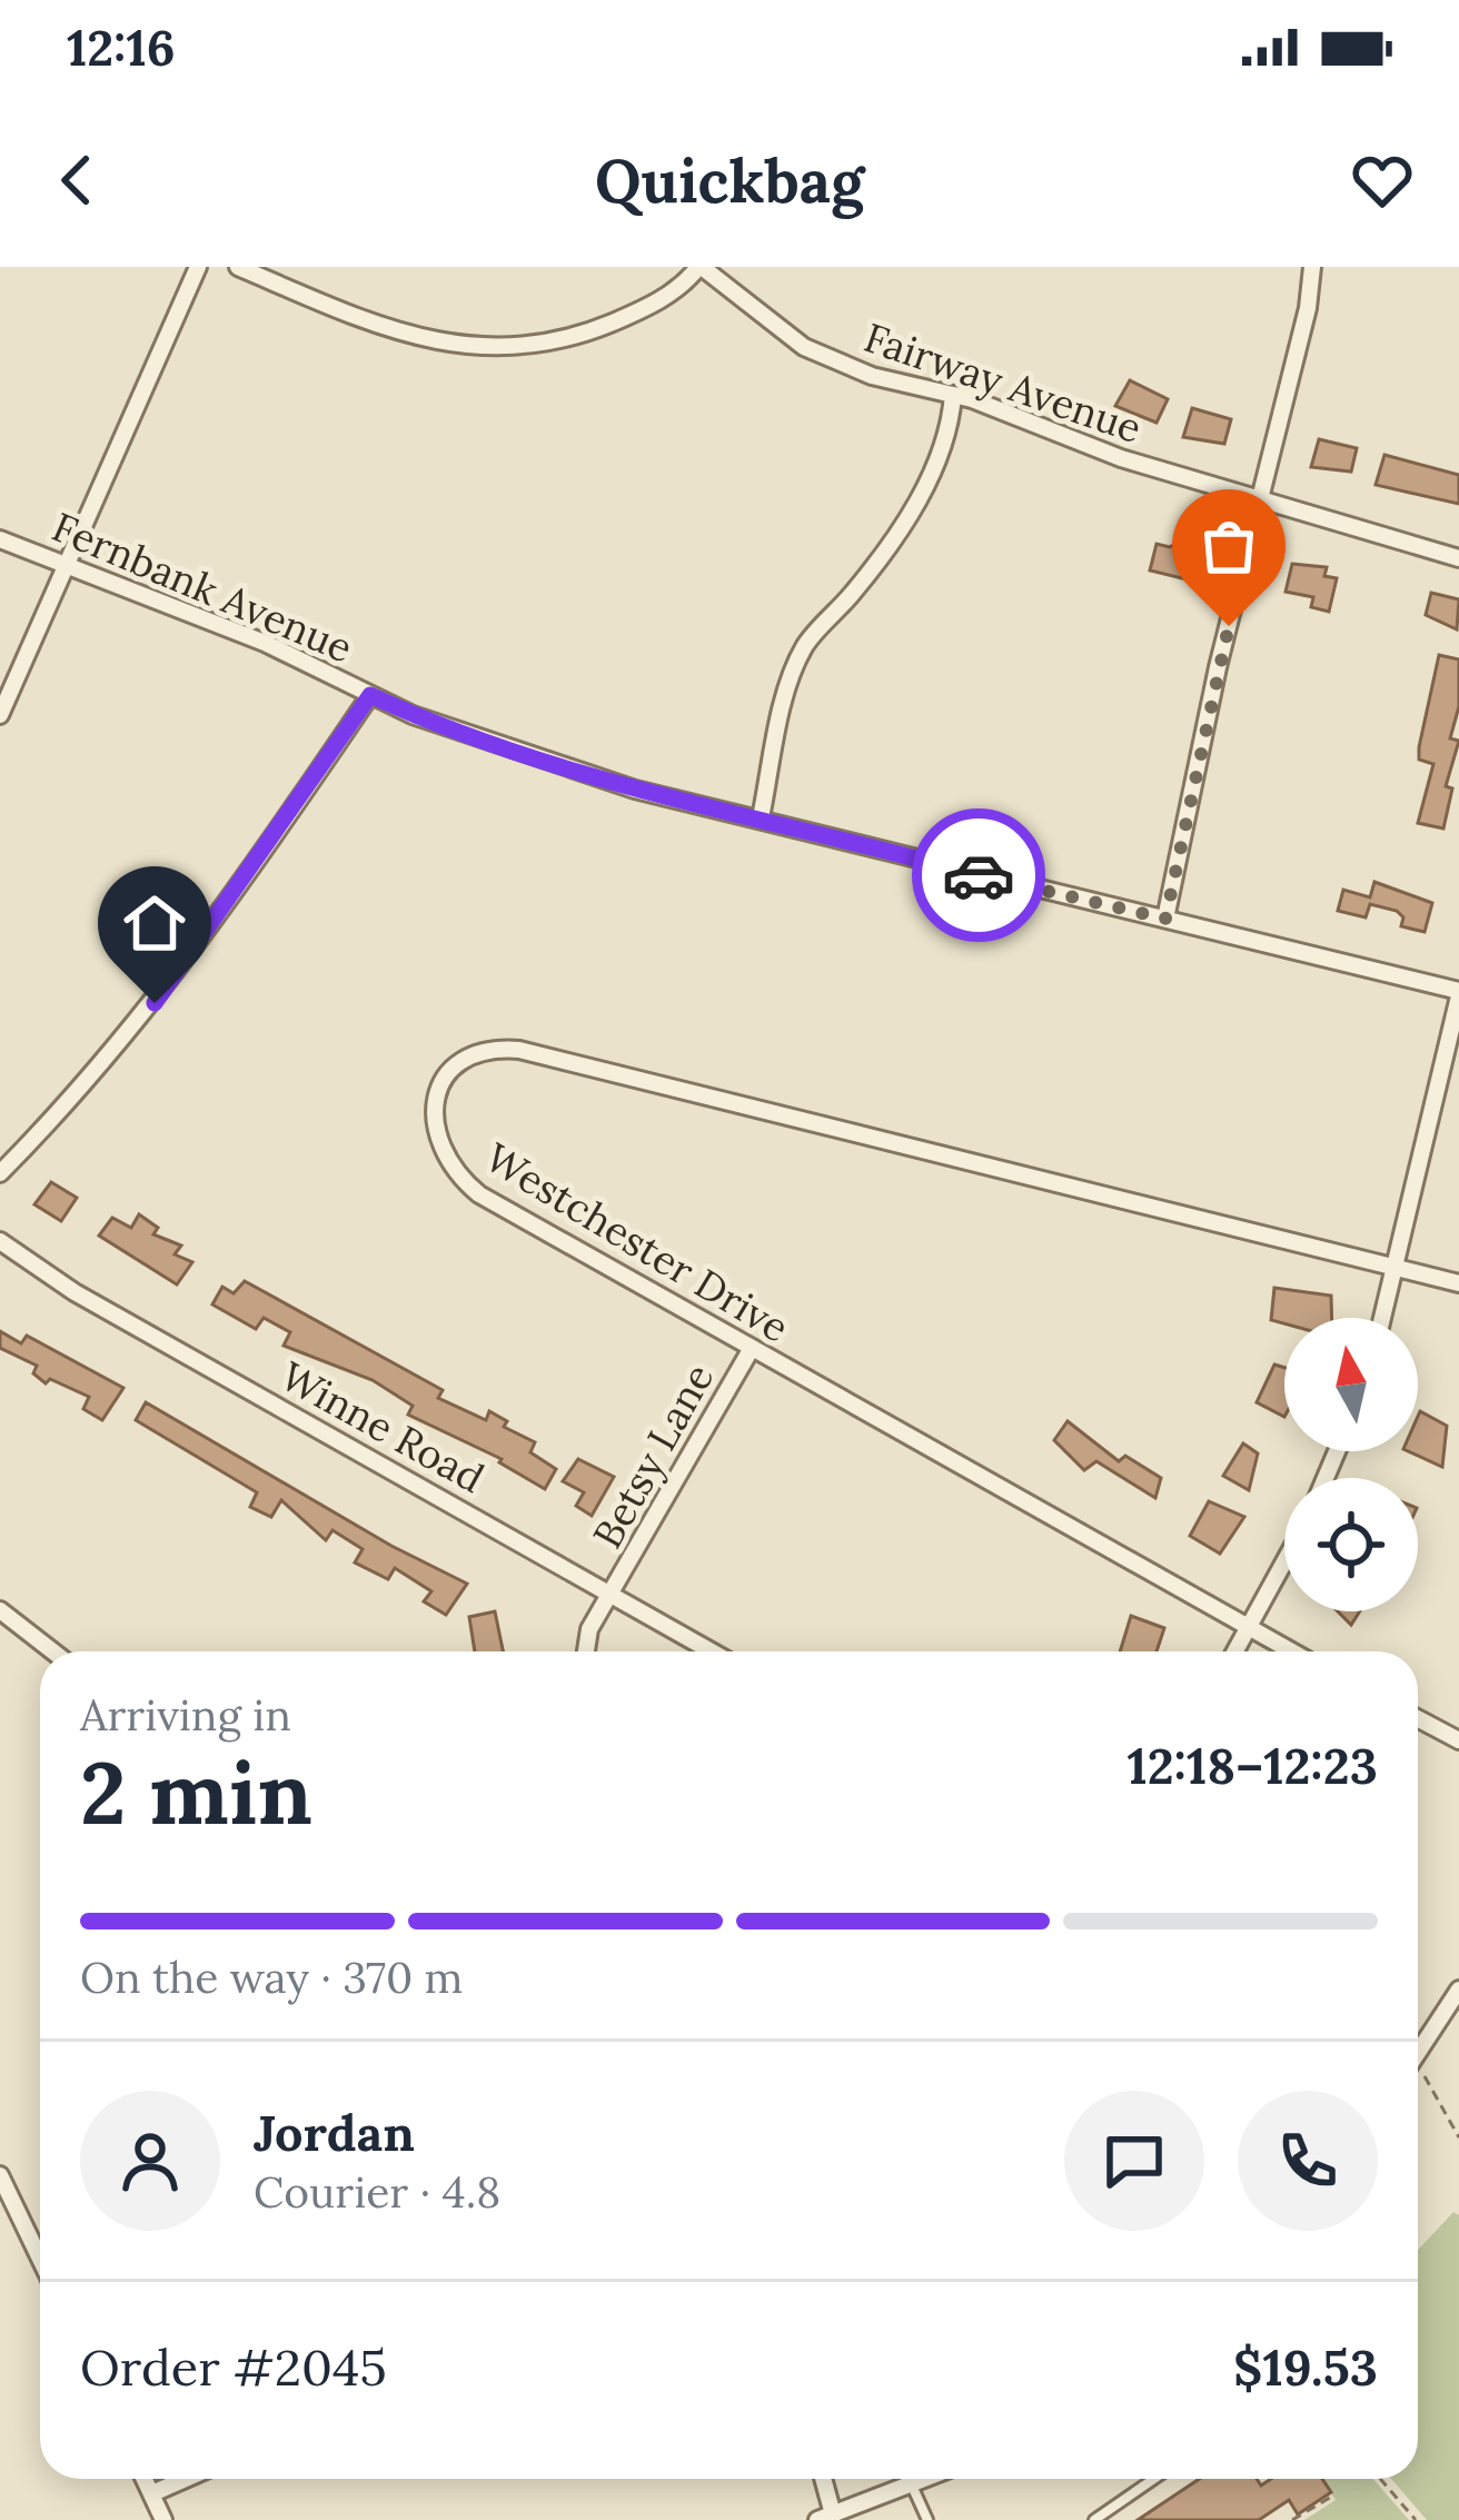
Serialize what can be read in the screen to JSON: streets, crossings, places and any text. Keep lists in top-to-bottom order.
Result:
{
  "streets": {
    "street": [
      "Fairway Avenue",
      "Fernbank Avenue",
      "Westchester Drive",
      "Winne Road",
      "Betsy Lane"
    ]
  },
  "crossings": [
    ["Westchester Drive", "Betsy Lane"],
    ["Winne Road", "Betsy Lane"]
  ],
  "north": "top",
  "page": {
    "status": "12:16",
    "header": "Quickbag",
    "heading": ["2 min", "Arriving in", "12:18–12:23"],
    "panel": [
      "Jordan",
      "Courier · 4.8",
      "Order #2045",
      "$19.53"
    ],
    "bar": "On the way · 370 m"
  }
}
